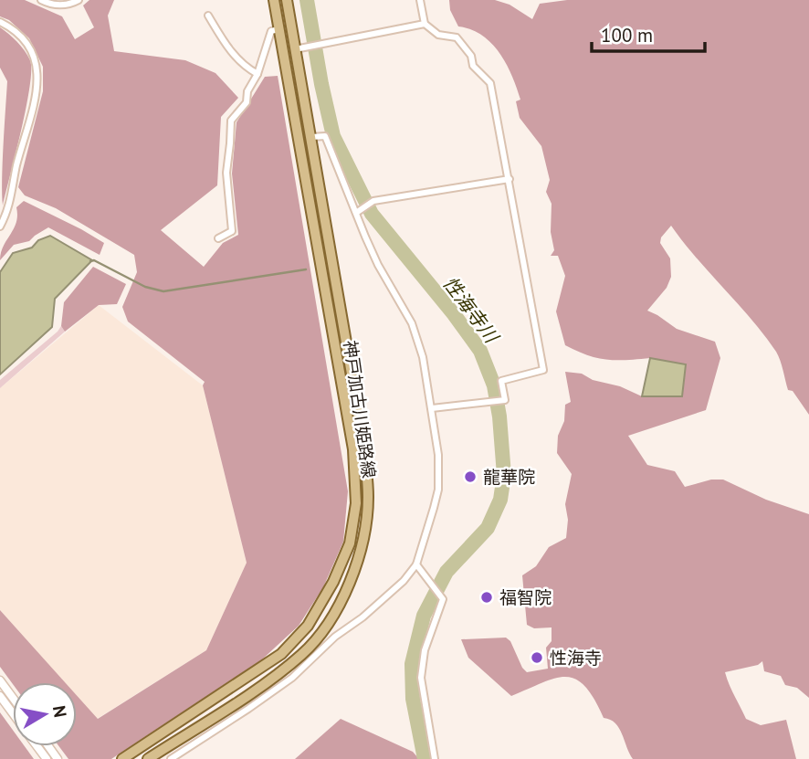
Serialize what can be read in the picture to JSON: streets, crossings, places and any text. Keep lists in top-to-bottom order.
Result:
{
  "streets": {
    "main road": ["神戸加古川姫路線"]
  },
  "water": ["性海寺川"],
  "places": ["龍華院", "福智院", "性海寺"],
  "scale_bar": "100 m",
  "north": "right"
}
